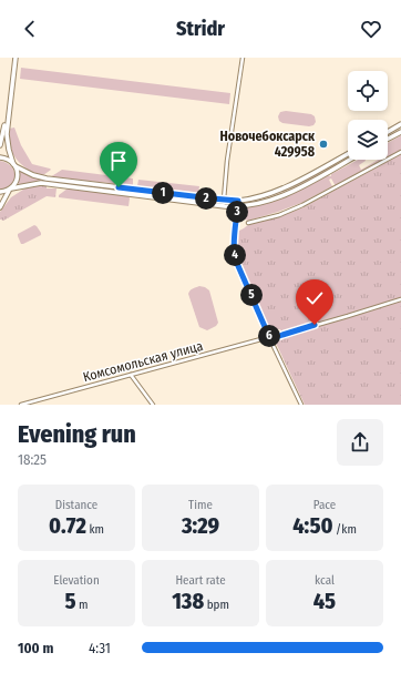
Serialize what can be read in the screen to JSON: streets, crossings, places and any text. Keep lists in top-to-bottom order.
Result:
{
  "streets": {
    "street": ["Комсомольская улица"]
  },
  "places": ["Новочебоксарск 429958"],
  "page": {
    "header": "Stridr",
    "pins": [
      "1",
      "2",
      "3",
      "4",
      "5",
      "6"
    ],
    "heading": ["Evening run", "18:25"],
    "stats": [
      ["Distance", "0.72 km"],
      ["Time", "3:29"],
      ["Pace", "4:50 /km"],
      ["Elevation", "5 m"],
      ["Heart rate", "138 bpm"],
      ["kcal", "45"]
    ],
    "list": [
      {
        "name": "100 m",
        "note": "4:31"
      }
    ]
  }
}
